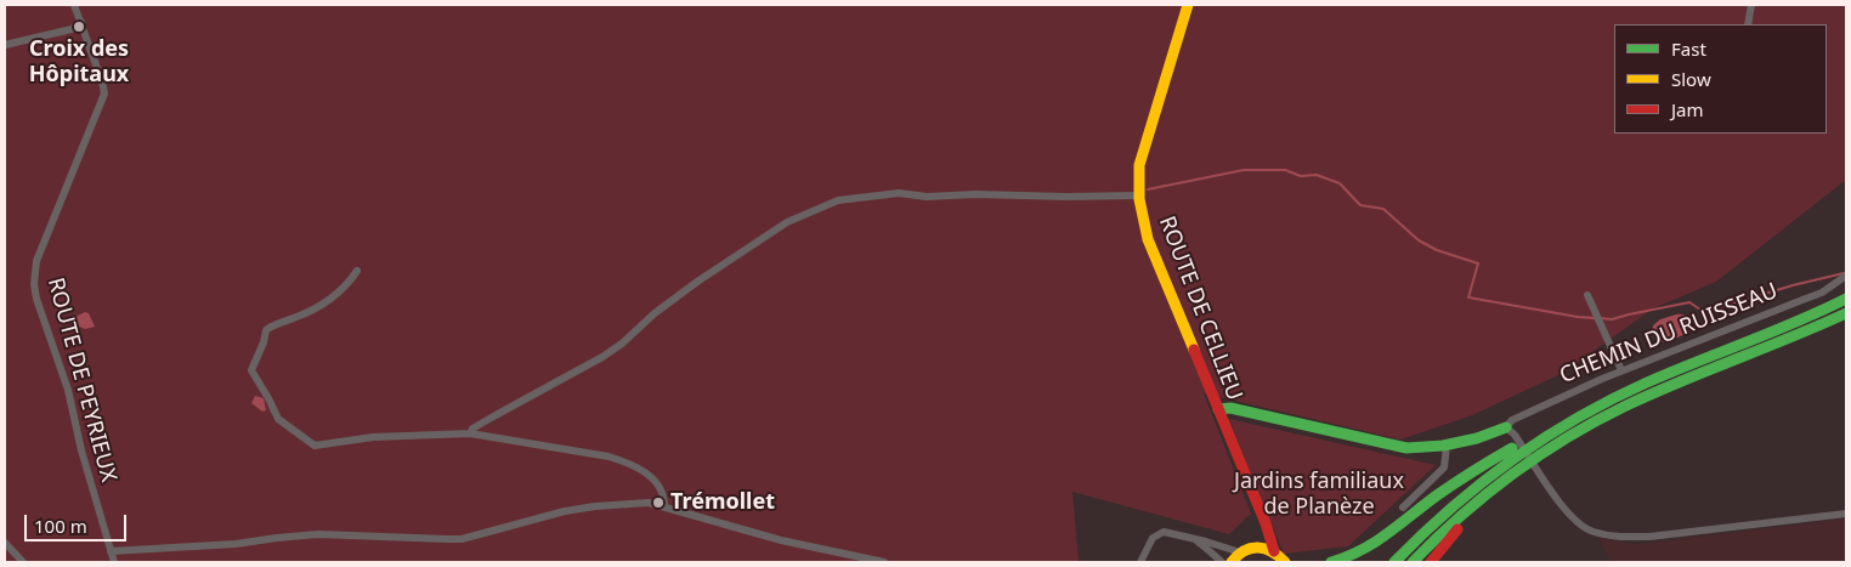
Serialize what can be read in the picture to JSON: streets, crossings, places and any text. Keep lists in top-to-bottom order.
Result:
{
  "streets": {
    "main road": ["ROUTE DE CELLIEU"],
    "street": ["CHEMIN DU RUISSEAU", "ROUTE DE PEYRIEUX"]
  },
  "parks": ["Jardins familiaux de Planèze"],
  "places": ["Croix des Hôpitaux", "Trémollet"],
  "legend": ["Fast", "Slow", "Jam"],
  "scale_bar": "100 m"
}
